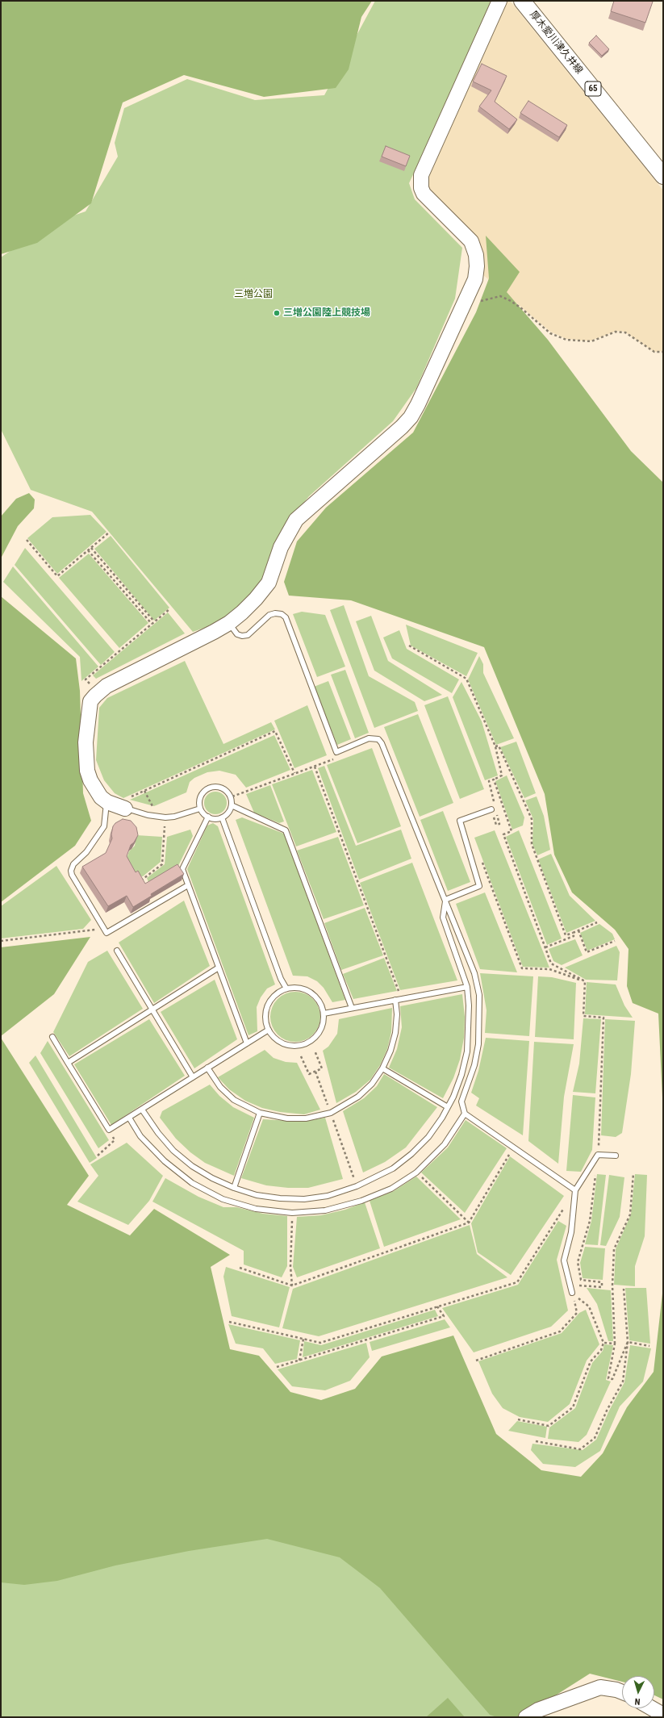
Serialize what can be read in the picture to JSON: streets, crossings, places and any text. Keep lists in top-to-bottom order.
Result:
{
  "streets": {
    "main road": ["厚木愛川津久井線", "65"]
  },
  "parks": ["三増公園"],
  "places": ["三増公園陸上競技場"],
  "north": "bottom"
}
